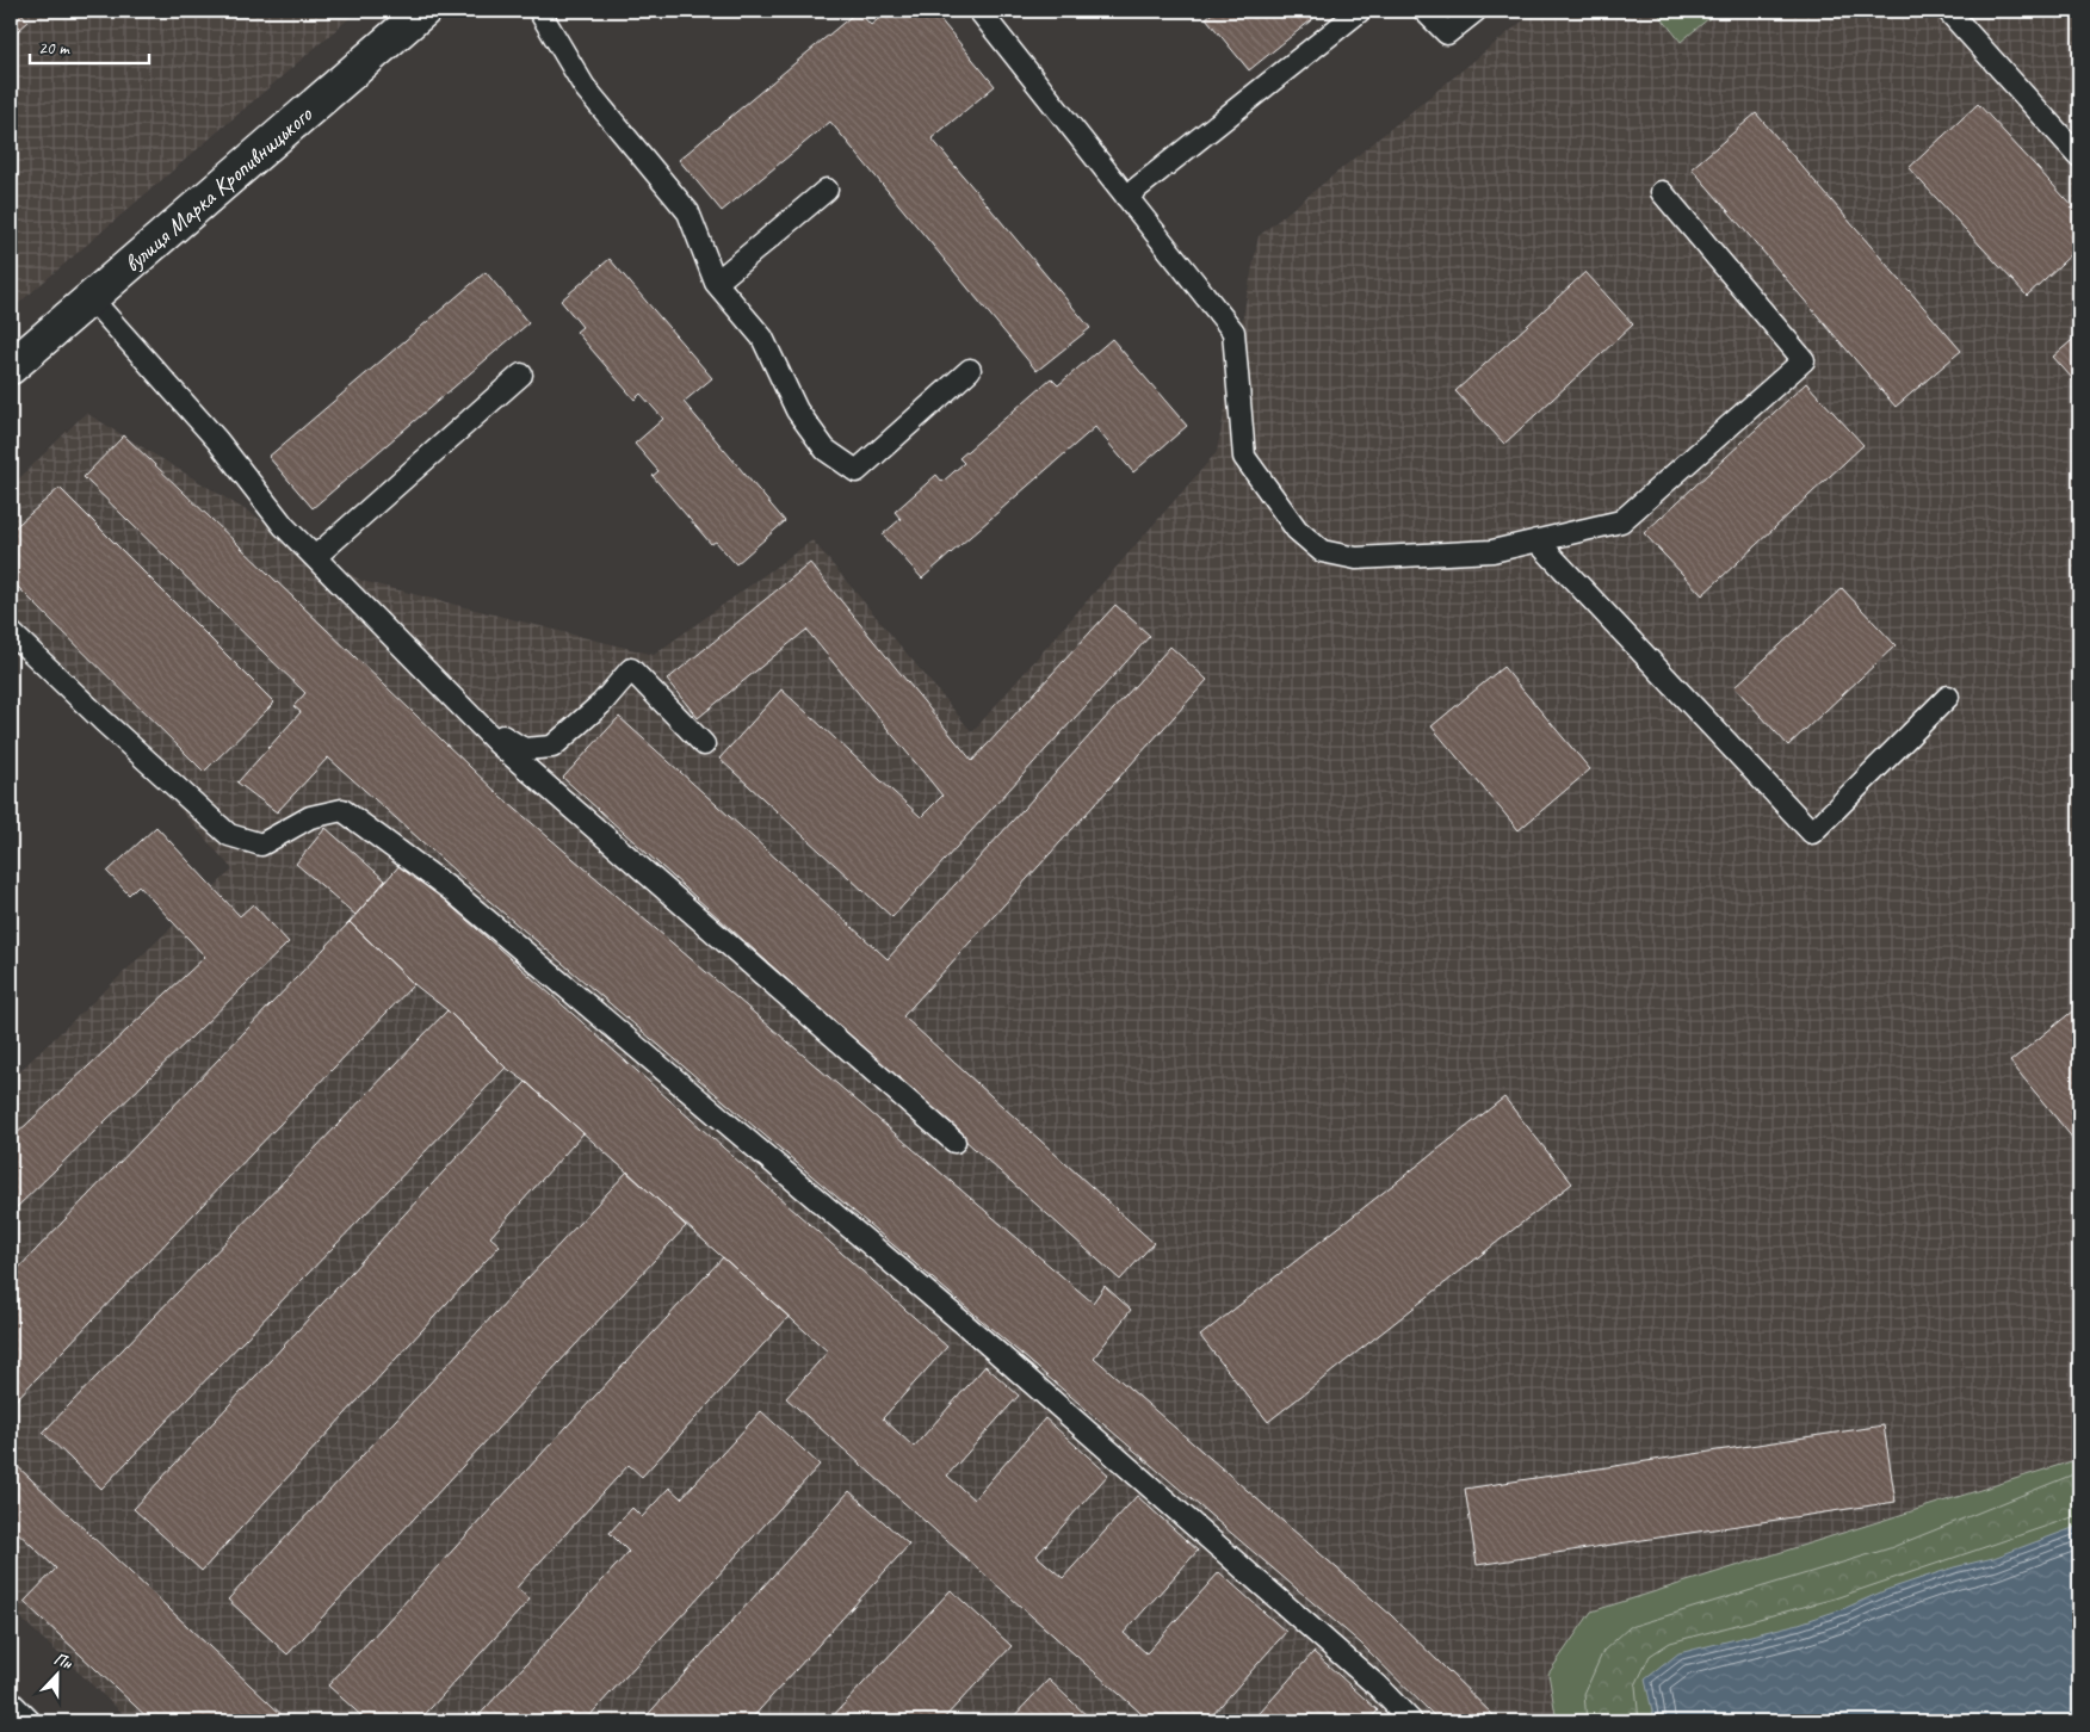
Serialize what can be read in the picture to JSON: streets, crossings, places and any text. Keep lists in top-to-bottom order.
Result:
{
  "streets": {
    "street": ["вулиця Марка Кропивницького"]
  },
  "scale_bar": "20 m",
  "north": "top"
}
